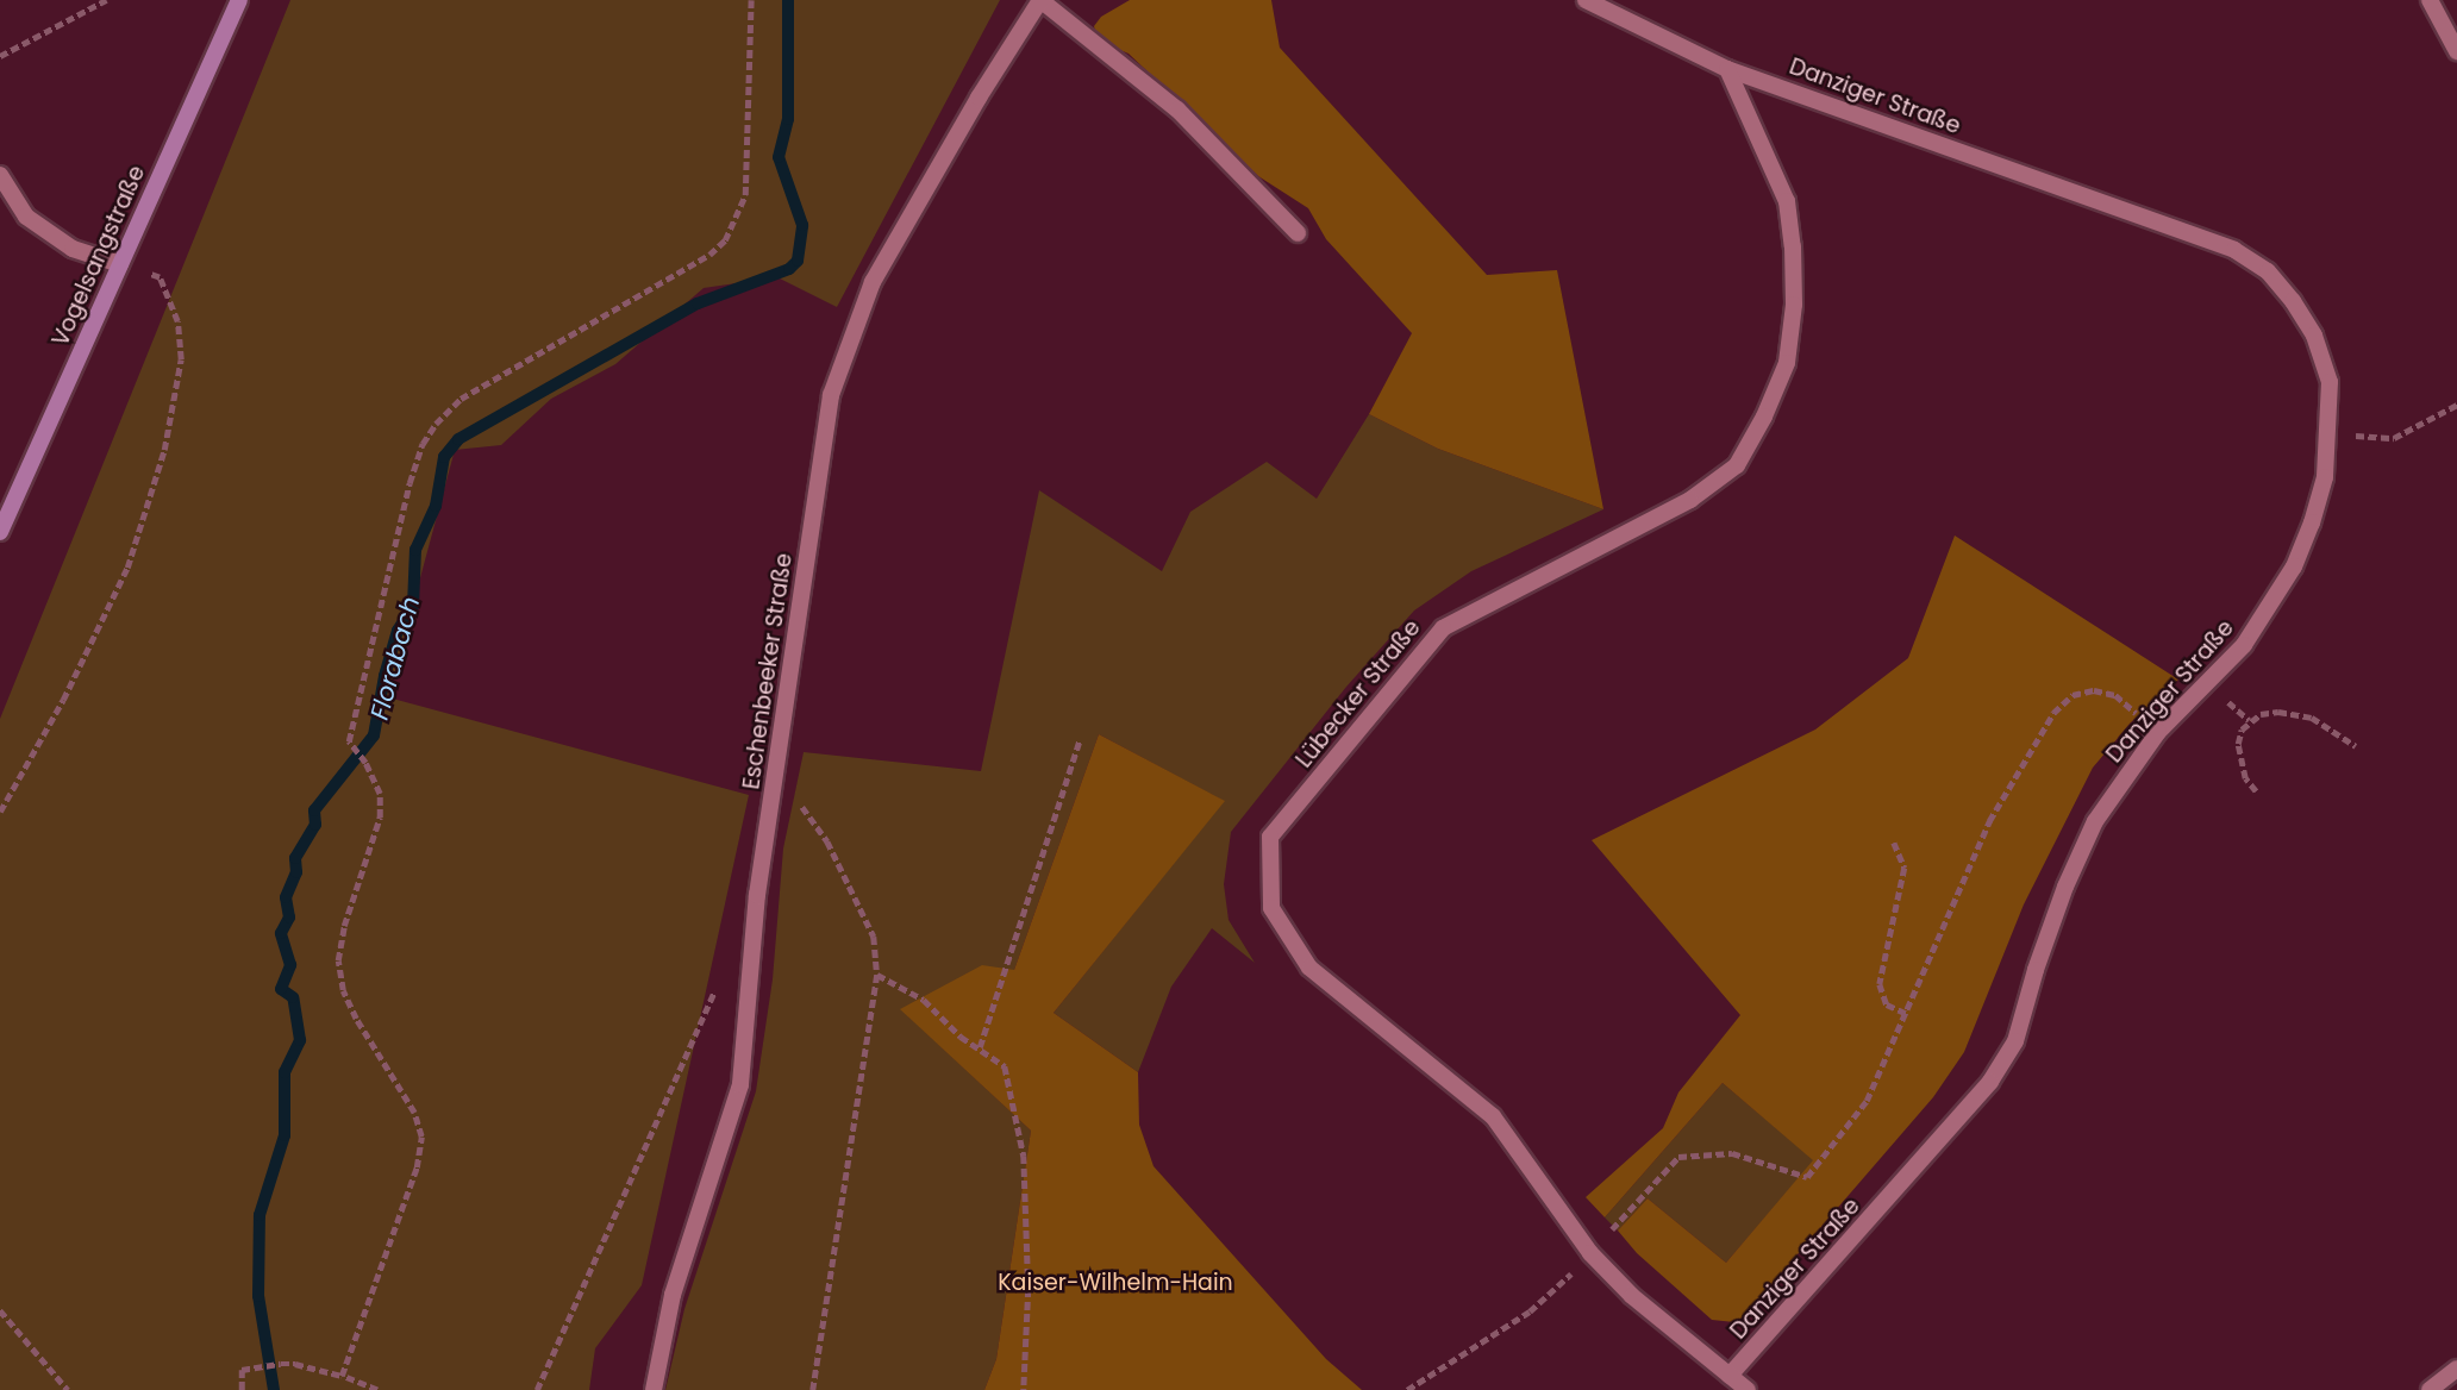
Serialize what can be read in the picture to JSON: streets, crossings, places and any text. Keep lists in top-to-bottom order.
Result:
{
  "streets": {
    "street": [
      "Danziger Straße",
      "Vogelsangstraße",
      "Eschenbeeker Straße",
      "Lübecker Straße"
    ]
  },
  "crossings": [
    ["Danziger Straße", "Lübecker Straße"]
  ],
  "water": ["Florabach"],
  "parks": ["Kaiser-Wilhelm-Hain"]
}
